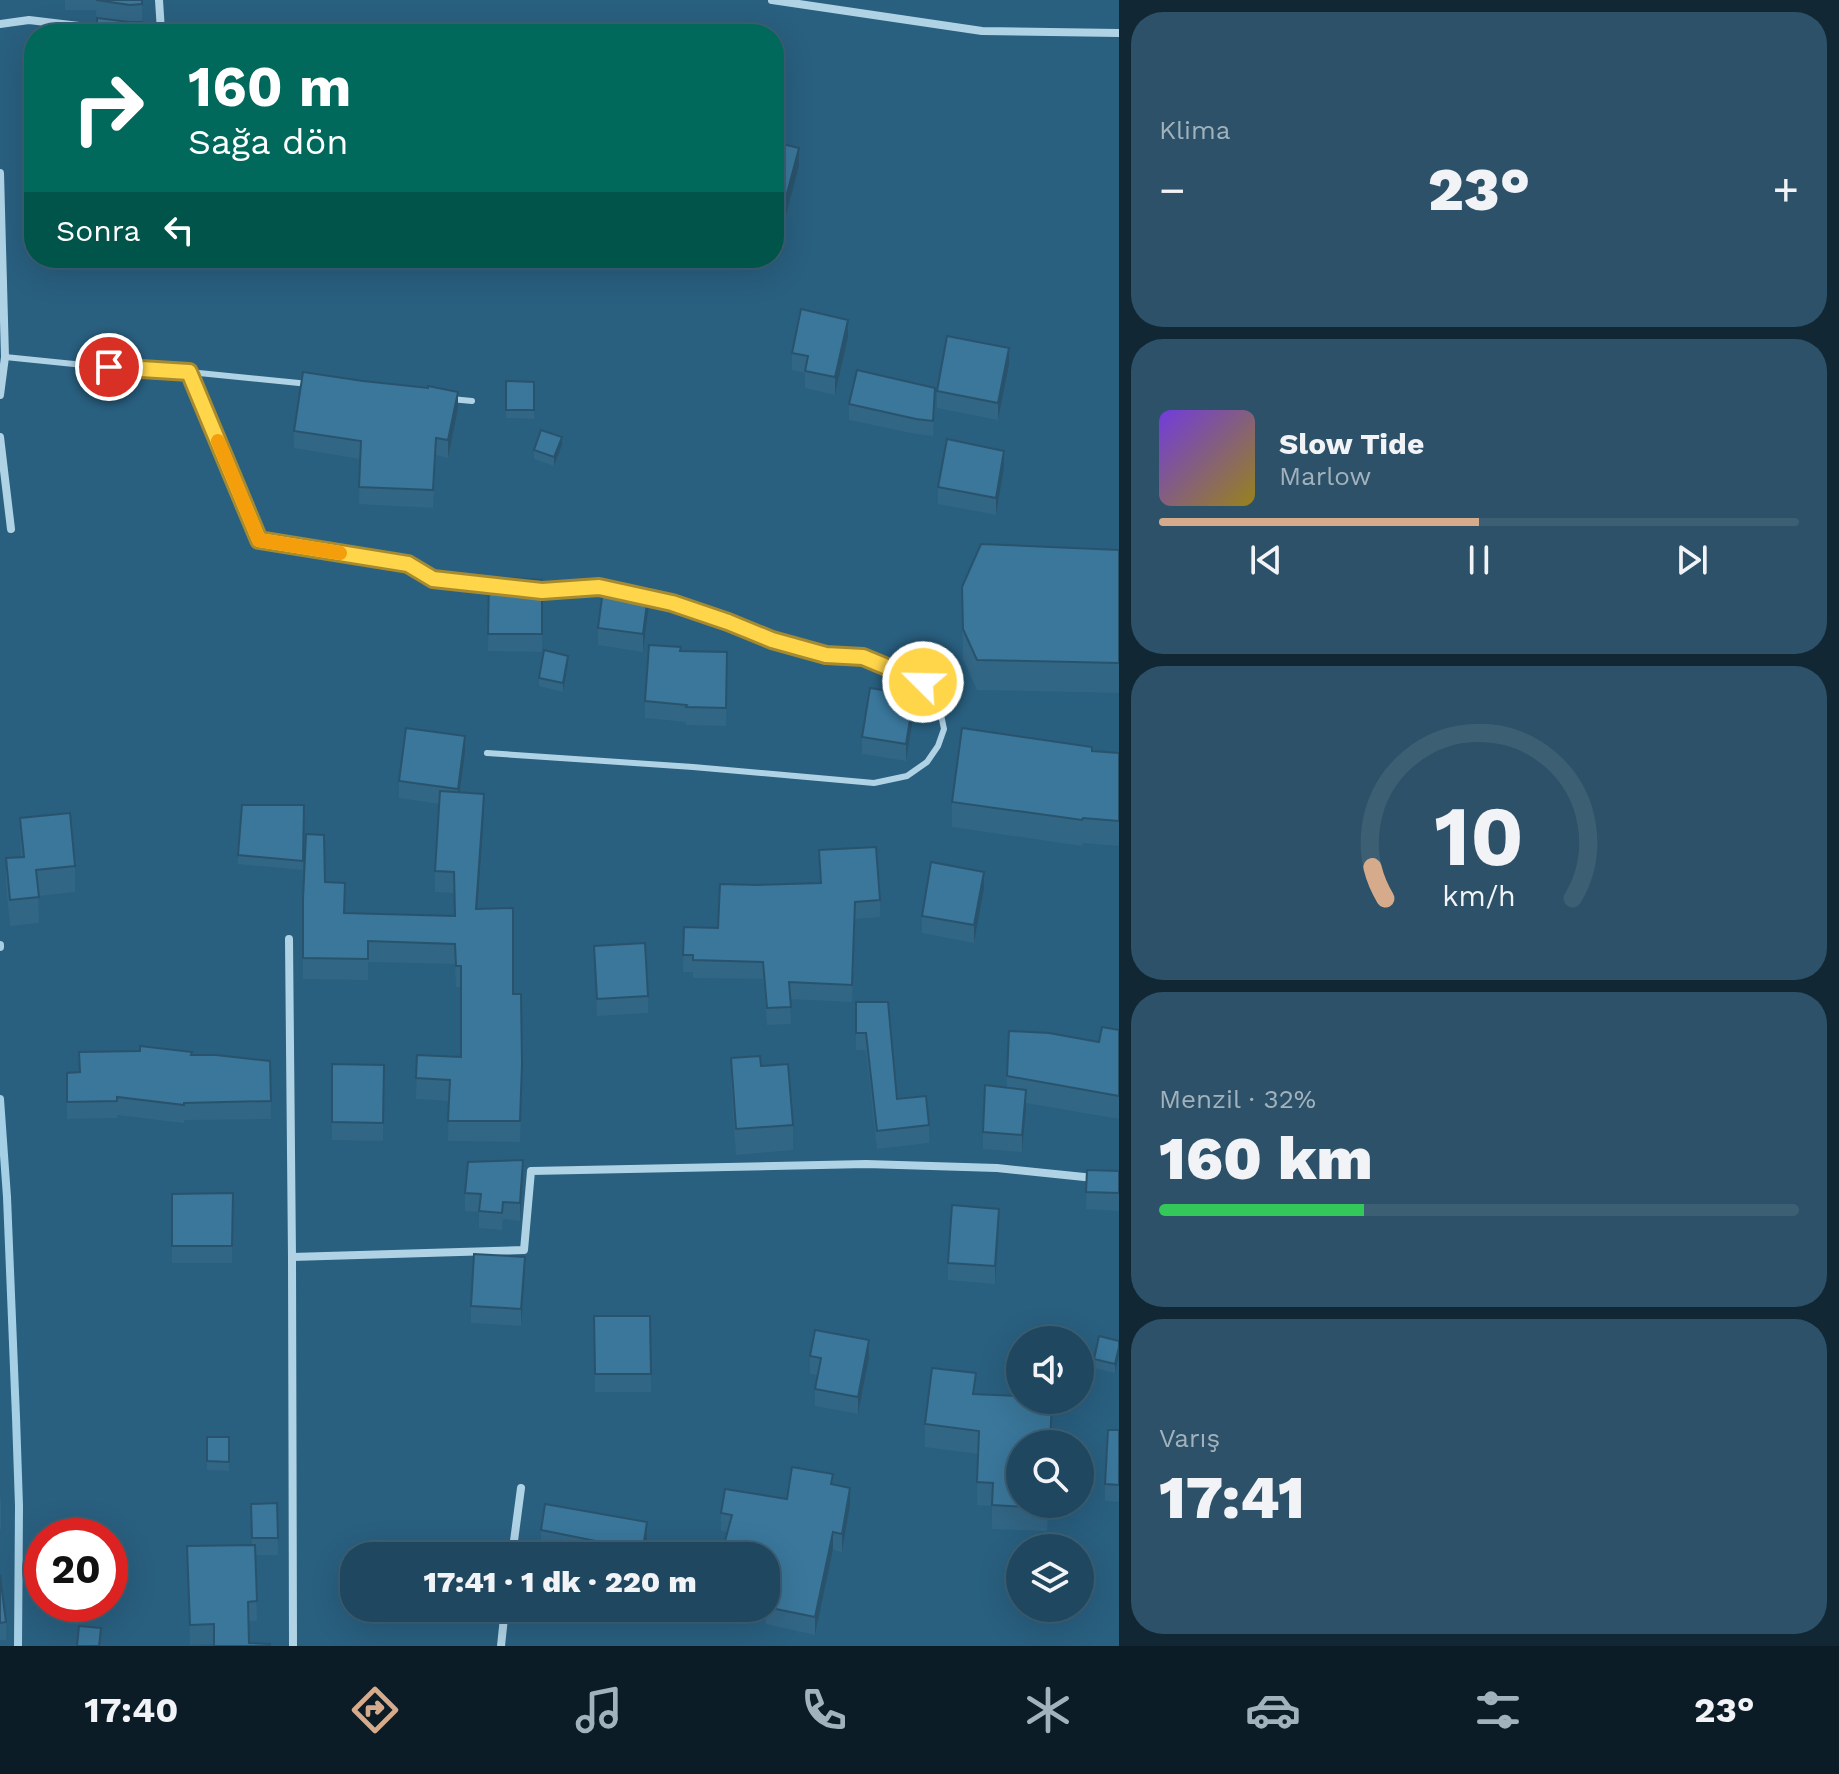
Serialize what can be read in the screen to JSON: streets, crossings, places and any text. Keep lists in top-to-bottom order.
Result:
{
  "page": {
    "tile": [
      "Klima",
      ["Menzil · 32%", "160 km"],
      ["Varış", "17:41"]
    ],
    "turn": ["160 m", "Sağa dön"],
    "heat": ["−", "23°", "+"],
    "then": "Sonra",
    "song": ["Slow Tide", "Marlow"],
    "limit": "20",
    "trip": "17:41 · 1 dk · 220 m",
    "tabs": ["17:40", "23°"],
    "gauge": ["10", "km/h"]
  }
}
